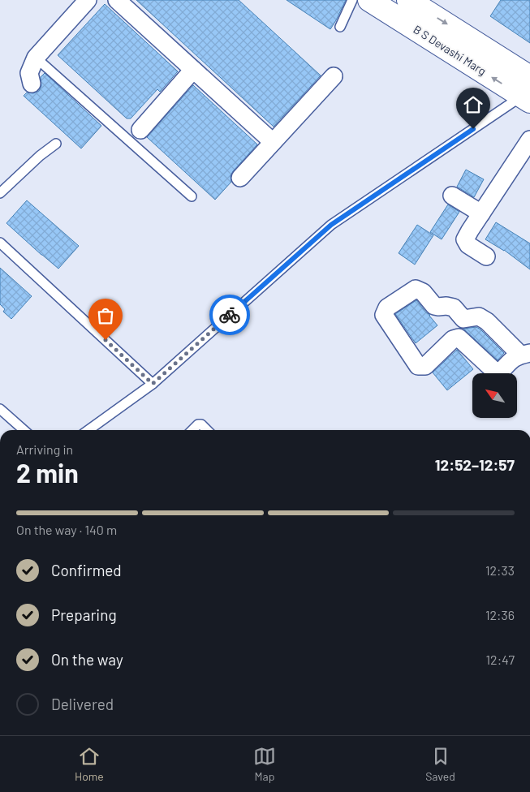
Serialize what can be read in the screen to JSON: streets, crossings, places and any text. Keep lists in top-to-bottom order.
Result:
{
  "streets": {
    "main road": ["B S Devashi Marg"]
  },
  "north": "top left",
  "page": {
    "heading": ["2 min", "Arriving in", "12:52–12:57"],
    "bar": "On the way · 140 m",
    "list": [
      ["Confirmed", "12:33"],
      ["Preparing", "12:36"],
      ["On the way", "12:47"],
      "Delivered"
    ],
    "tabs": ["Home", "Map", "Saved"]
  }
}
